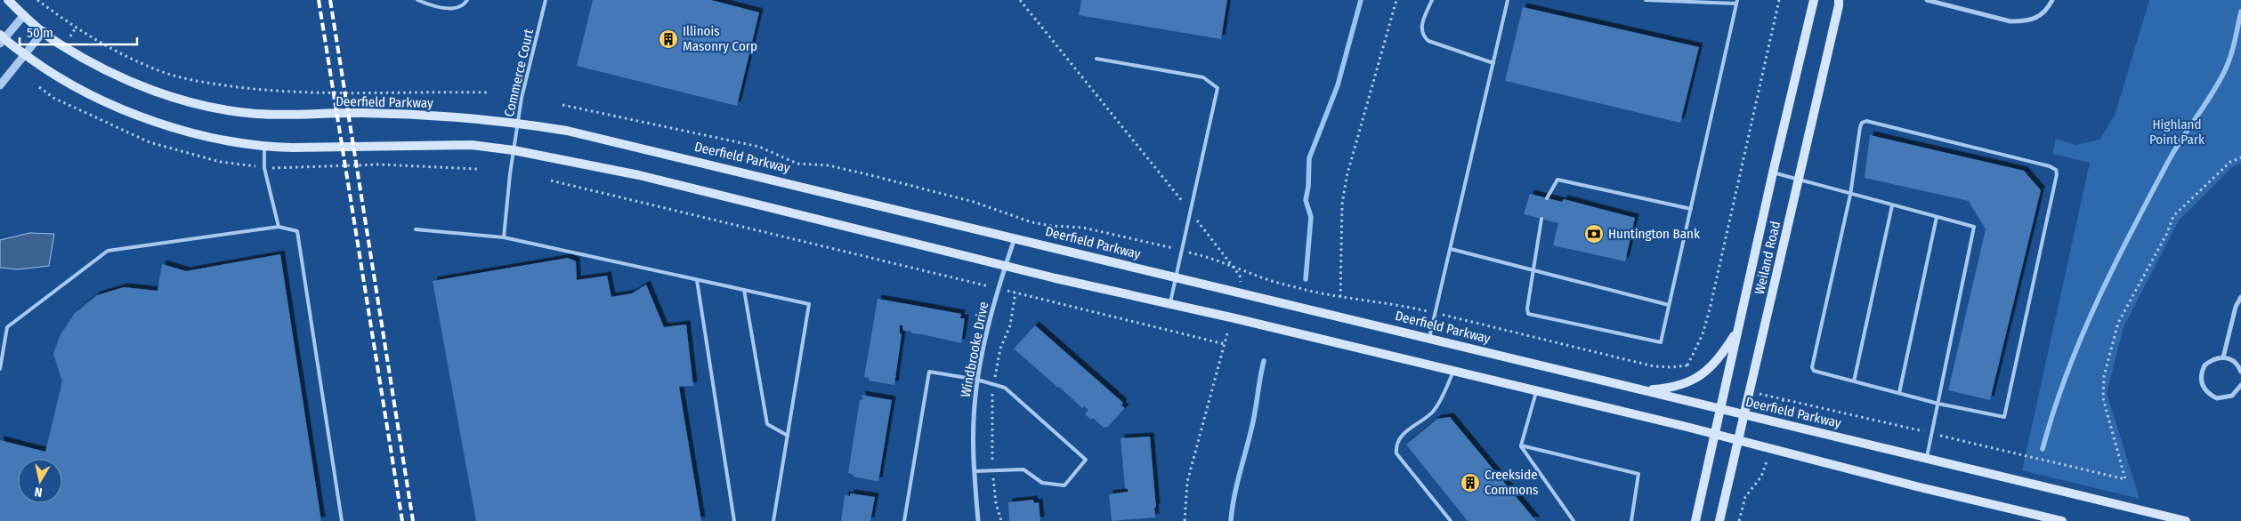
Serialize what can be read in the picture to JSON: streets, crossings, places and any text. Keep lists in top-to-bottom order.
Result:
{
  "streets": {
    "main road": ["Deerfield Parkway", "Weiland Road"],
    "street": ["Windbrooke Drive"],
    "lane": ["Commerce Court"]
  },
  "crossings": [
    ["Commerce Court", "Deerfield Parkway"],
    ["Deerfield Parkway", "Weiland Road"],
    ["Deerfield Parkway", "Windbrooke Drive"]
  ],
  "parks": ["Highland Point Park"],
  "places": {
    "building": ["Illinois Masonry Corp", "Creekside Commons"],
    "bank": ["Huntington Bank"]
  },
  "scale_bar": "50 m",
  "north": "bottom"
}
